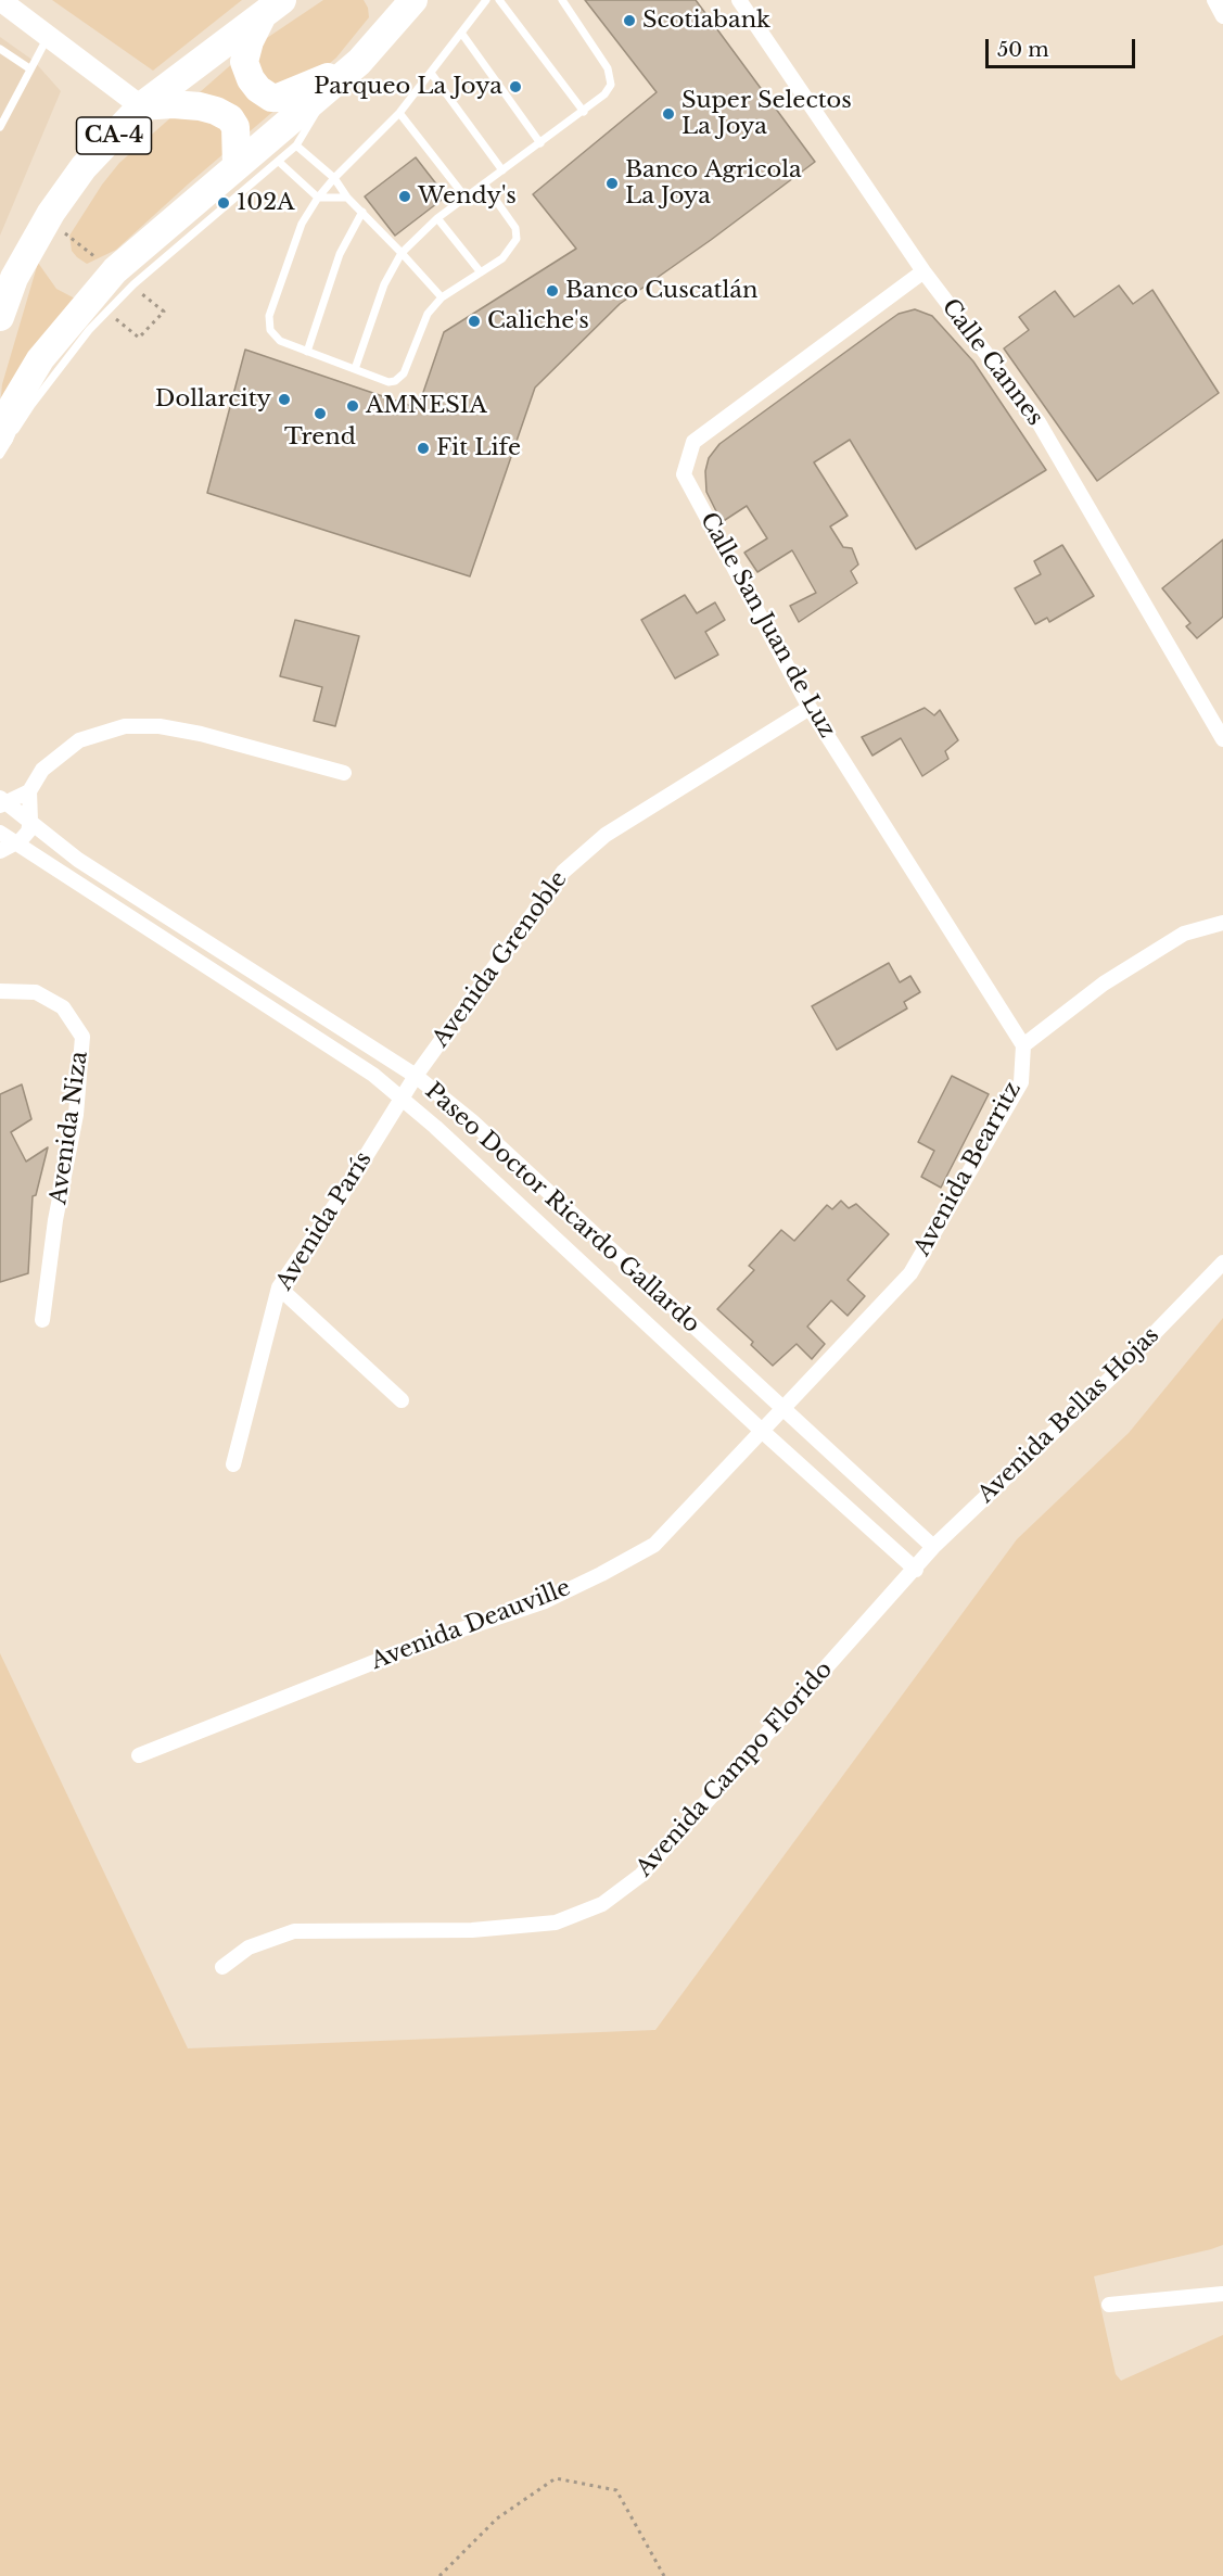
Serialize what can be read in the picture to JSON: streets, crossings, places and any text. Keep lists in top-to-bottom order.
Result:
{
  "streets": {
    "highway": ["CA-4"],
    "street": [
      "Calle Cannes",
      "Calle San Juan de Luz",
      "Avenida Grenoble",
      "Avenida Niza",
      "Avenida Bearritz",
      "Paseo Doctor Ricardo Gallardo",
      "Avenida París",
      "Avenida Bellas Hojas",
      "Avenida Deauville",
      "Avenida Campo Florido"
    ]
  },
  "crossings": [
    ["Calle Cannes", "Calle San Juan de Luz"],
    ["Calle San Juan de Luz", "Avenida Grenoble"],
    ["Calle San Juan de Luz", "Avenida Bearritz"],
    ["Avenida Grenoble", "Paseo Doctor Ricardo Gallardo"],
    ["Avenida Grenoble", "Avenida París"],
    ["Avenida Bearritz", "Paseo Doctor Ricardo Gallardo"],
    ["Avenida Bearritz", "Avenida Deauville"],
    ["Paseo Doctor Ricardo Gallardo", "Avenida París"],
    ["Paseo Doctor Ricardo Gallardo", "Avenida Bellas Hojas"],
    ["Paseo Doctor Ricardo Gallardo", "Avenida Deauville"],
    ["Paseo Doctor Ricardo Gallardo", "Avenida Campo Florido"],
    ["Avenida Bellas Hojas", "Avenida Campo Florido"]
  ],
  "places": [
    "Scotiabank",
    "Parqueo La Joya",
    "Super Selectos La Joya",
    "Banco Agricola La Joya",
    "Wendy's",
    "102A",
    "Banco Cuscatlán",
    "Caliche's",
    "Dollarcity",
    "AMNESIA",
    "Trend",
    "Fit Life"
  ],
  "scale_bar": "50 m"
}
